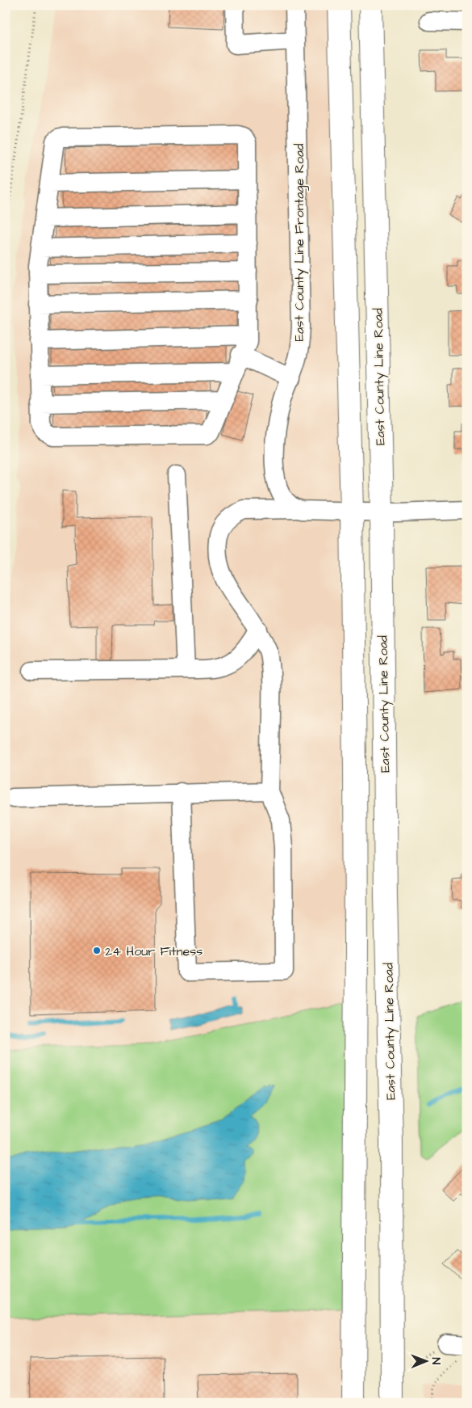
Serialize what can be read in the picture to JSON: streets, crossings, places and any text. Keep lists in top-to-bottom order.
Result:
{
  "streets": {
    "main road": ["East County Line Road"],
    "street": ["East County Line Frontage Road"]
  },
  "places": ["24 Hour Fitness"],
  "north": "right"
}
